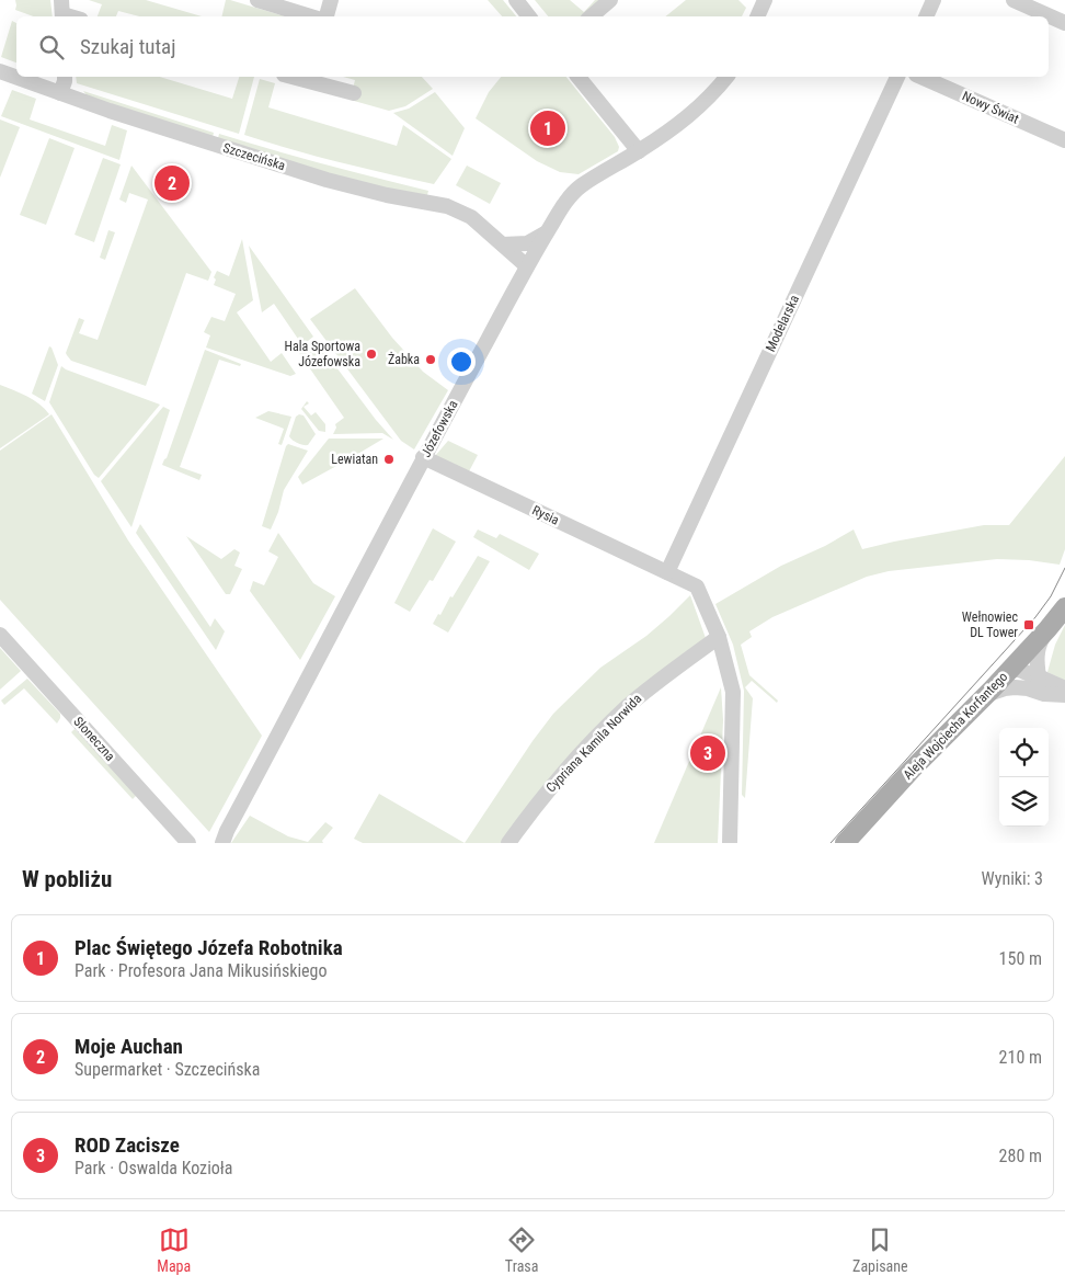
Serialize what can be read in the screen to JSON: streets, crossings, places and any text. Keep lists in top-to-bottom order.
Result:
{
  "streets": {
    "main road": ["Aleja Wojciecha Korfantego"],
    "street": [
      "Nowy Świat",
      "Szczecińska",
      "Modelarska",
      "Józefowska",
      "Rysia",
      "Słoneczna",
      "Cypriana Kamila Norwida"
    ]
  },
  "crossings": [
    ["Szczecińska", "Józefowska"],
    ["Modelarska", "Rysia"],
    ["Józefowska", "Rysia"],
    ["Rysia", "Cypriana Kamila Norwida"]
  ],
  "places": {
    "other": ["Hala Sportowa Józefowska", "Żabka", "Lewiatan"],
    "transit": ["Wełnowiec DL Tower"]
  },
  "page": {
    "search": "Szukaj tutaj",
    "pins": ["1", "2", "3"],
    "heading": ["W pobliżu", "Wyniki: 3"],
    "list": [
      {
        "mark": "1",
        "name": "Plac Świętego Józefa Robotnika",
        "note": "Park · Profesora Jana Mikusińskiego",
        "value": "150 m"
      },
      {
        "mark": "2",
        "name": "Moje Auchan",
        "note": "Supermarket · Szczecińska",
        "value": "210 m"
      },
      {
        "mark": "3",
        "name": "ROD Zacisze",
        "note": "Park · Oswalda Kozioła",
        "value": "280 m"
      }
    ],
    "nav": ["Mapa", "Trasa", "Zapisane"]
  }
}
